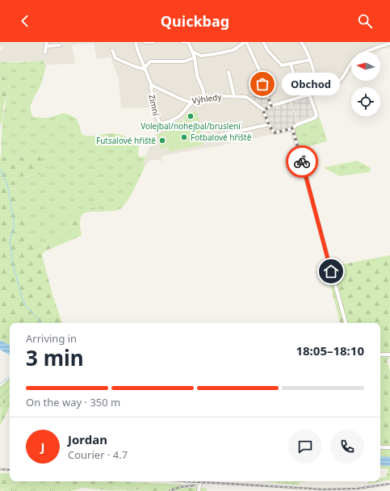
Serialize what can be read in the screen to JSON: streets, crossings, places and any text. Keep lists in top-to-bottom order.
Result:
{
  "streets": {
    "street": ["Výhledy", "Zimní"]
  },
  "crossings": [
    ["Výhledy", "Zimní"]
  ],
  "places": [
    "Obchod",
    "Volejbal/nohejbal/bruslení",
    "Fotbalové hřiště",
    "Futsalové hřiště"
  ],
  "north": "left",
  "page": {
    "header": "Quickbag",
    "bubble": "Obchod",
    "heading": ["3 min", "Arriving in", "18:05–18:10"],
    "panel": ["Jordan", "Courier · 4.7"],
    "bar": "On the way · 350 m",
    "round": "J"
  }
}
